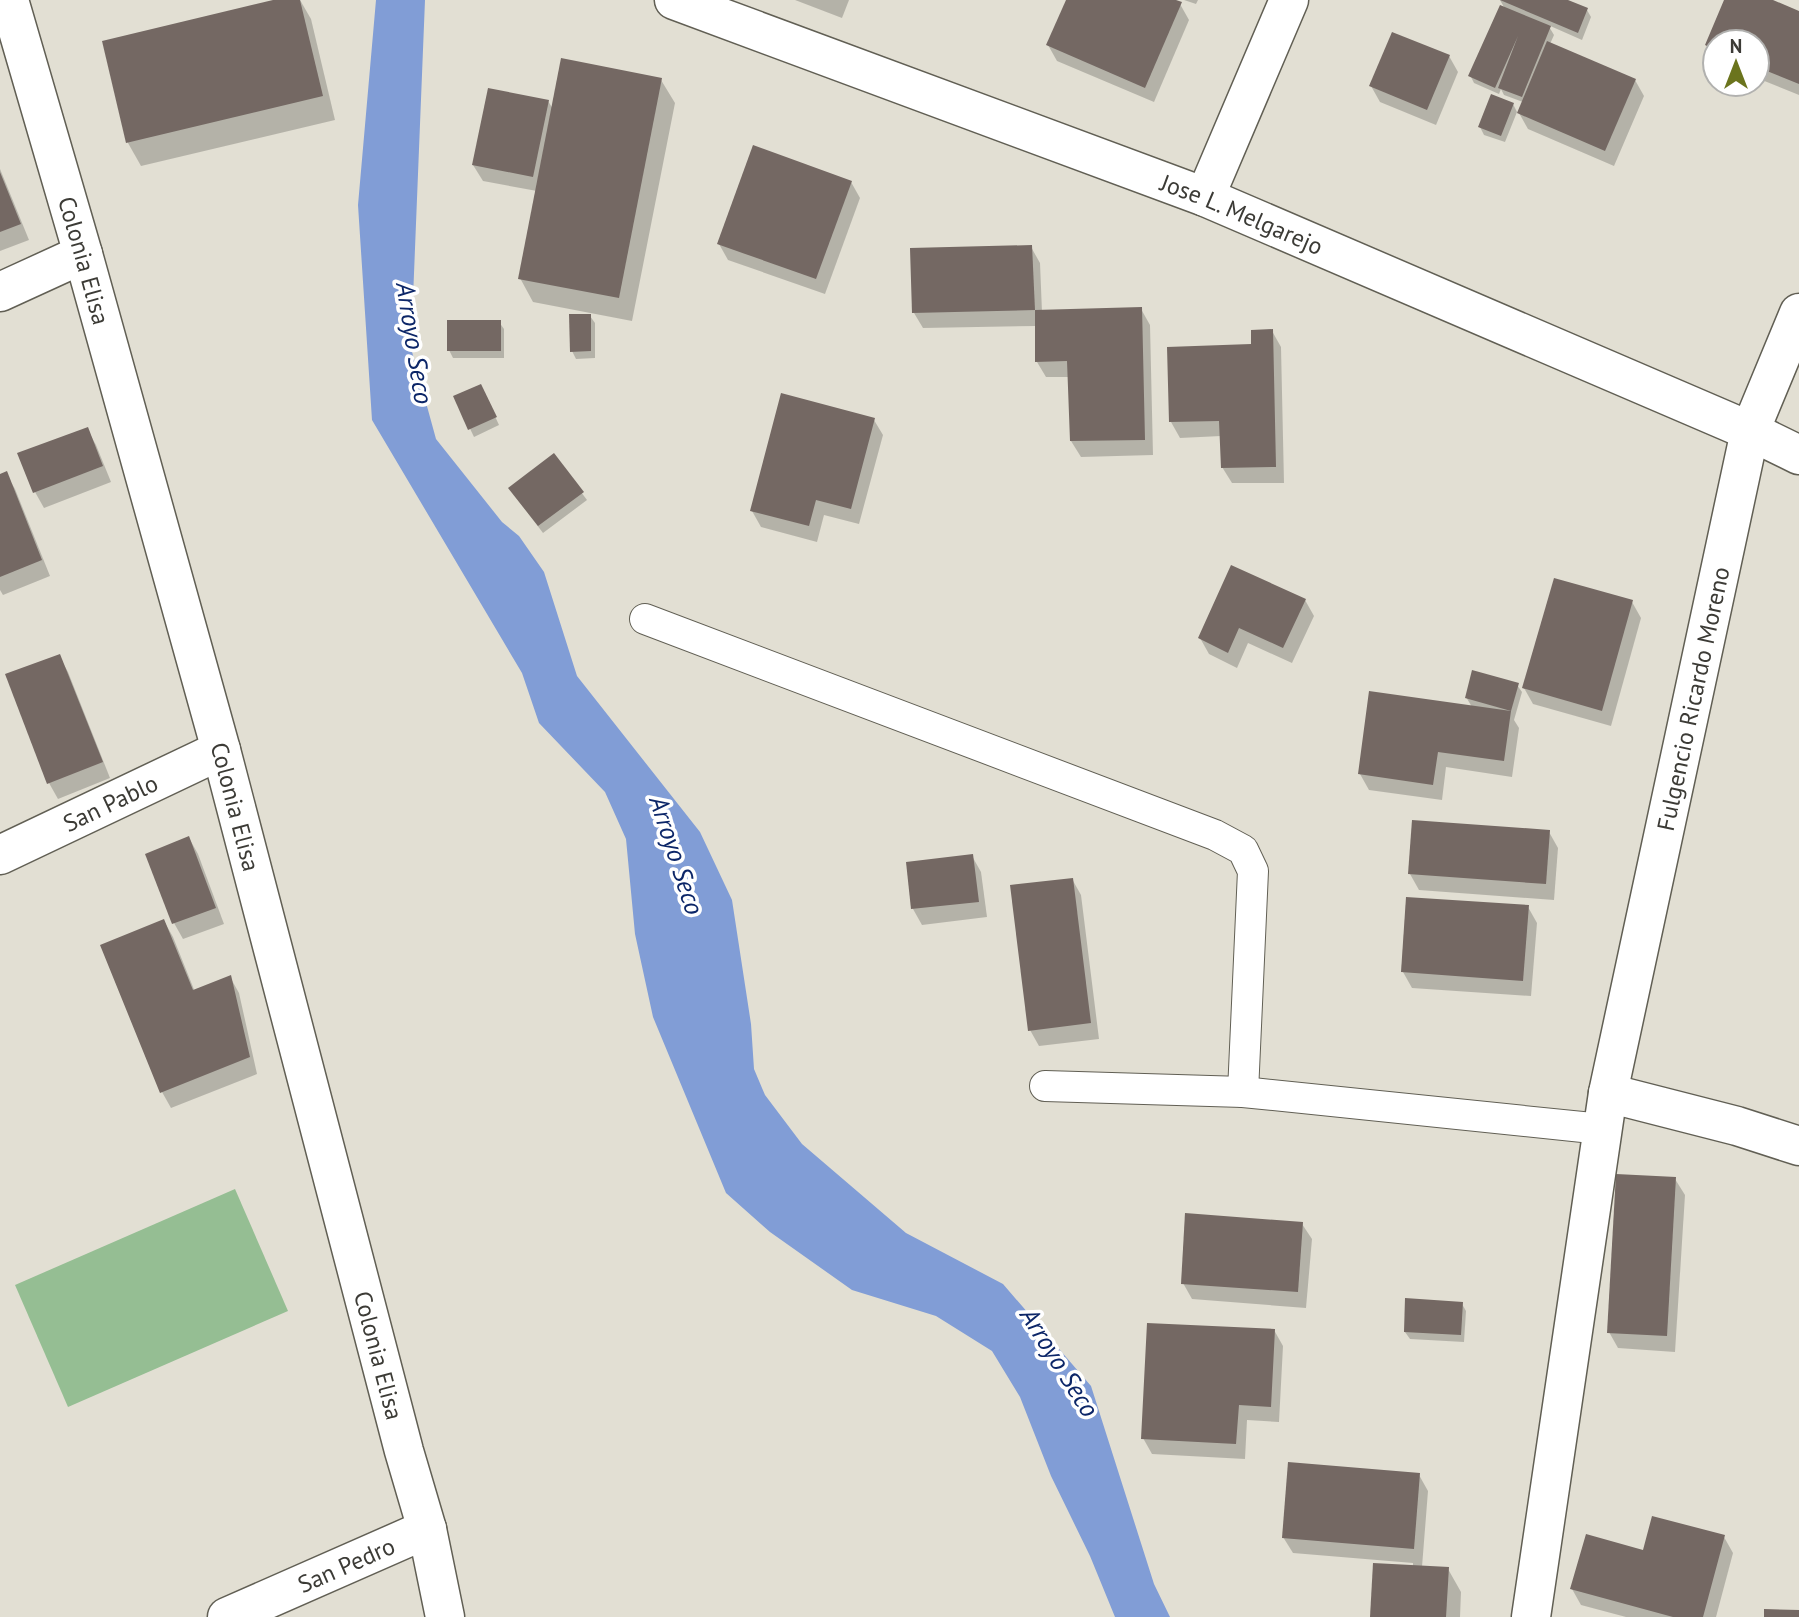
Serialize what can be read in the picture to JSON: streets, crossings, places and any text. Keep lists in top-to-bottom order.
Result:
{
  "streets": {
    "street": [
      "Jose L. Melgarejo",
      "Colonia Elisa",
      "Fulgencio Ricardo Moreno",
      "San Pablo",
      "San Pedro"
    ]
  },
  "crossings": [
    ["Jose L. Melgarejo", "Fulgencio Ricardo Moreno"],
    ["Colonia Elisa", "San Pablo"],
    ["Colonia Elisa", "San Pedro"]
  ],
  "water": ["Arroyo Seco"],
  "north": "top"
}
